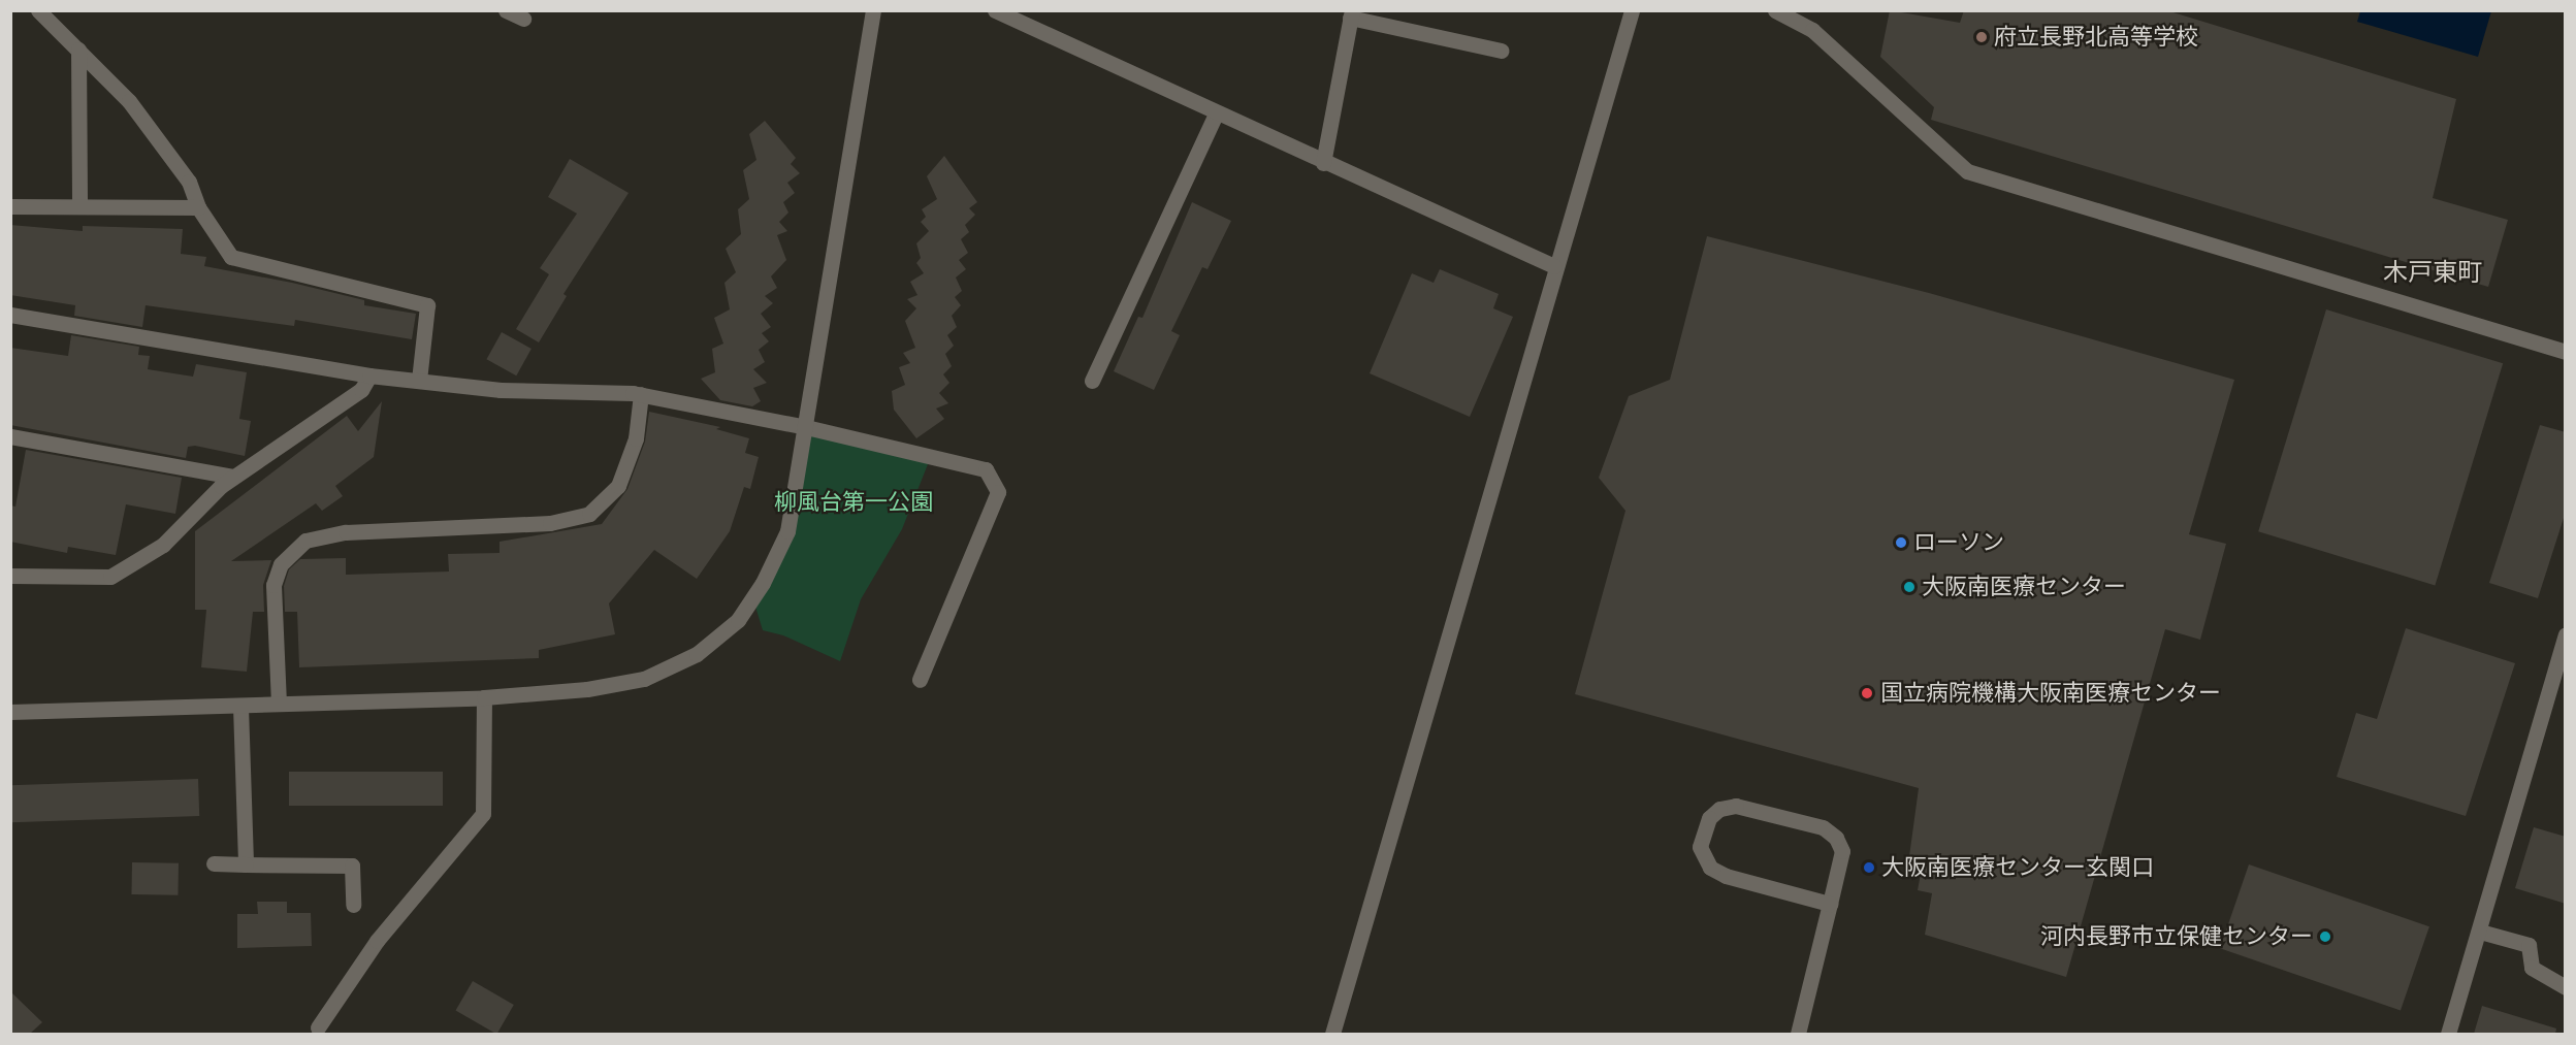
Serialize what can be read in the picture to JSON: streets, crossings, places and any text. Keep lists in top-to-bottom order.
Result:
{
  "districts": ["木戸東町"],
  "parks": ["柳風台第一公園"],
  "places": [
    "府立長野北高等学校",
    "ローソン",
    "大阪南医療センター",
    "国立病院機構大阪南医療センター",
    "大阪南医療センター玄関口",
    "河内長野市立保健センター"
  ]
}
